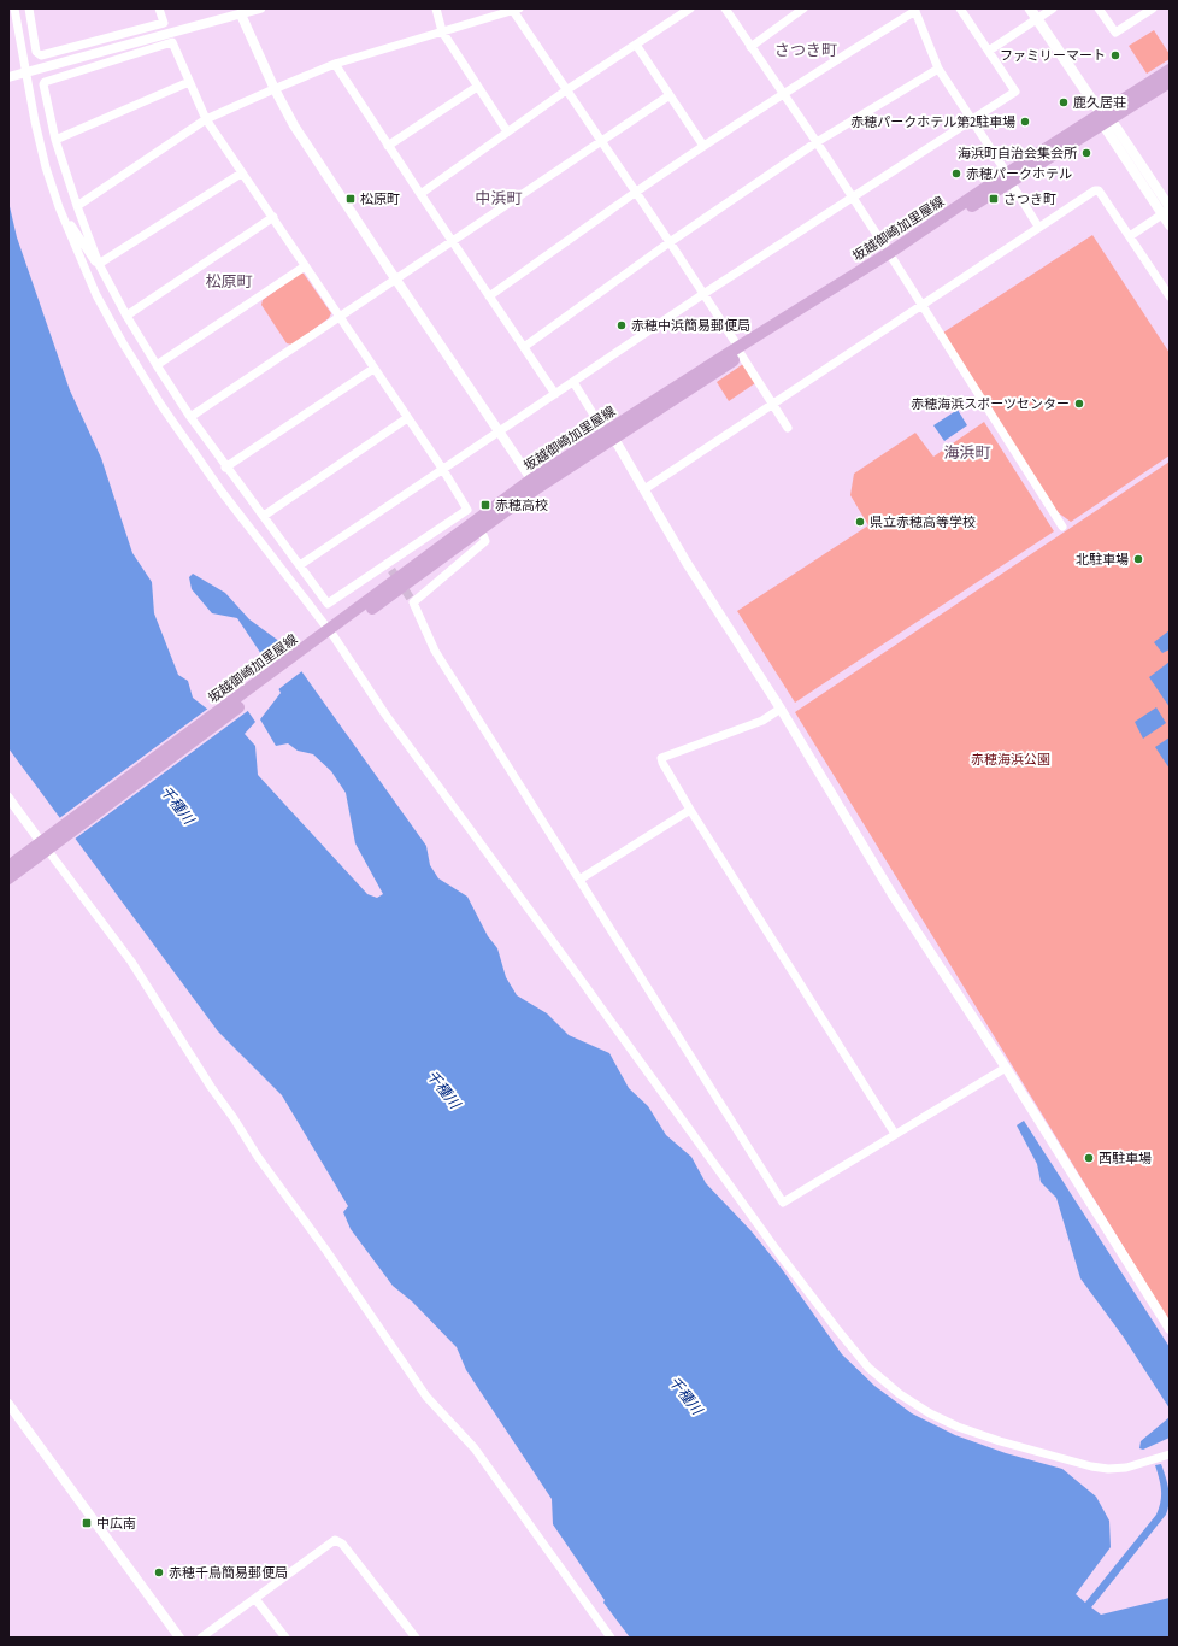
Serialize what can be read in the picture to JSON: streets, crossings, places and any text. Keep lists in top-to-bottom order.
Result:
{
  "streets": {
    "main road": ["坂越御崎加里屋線"]
  },
  "districts": [
    "さつき町",
    "中浜町",
    "松原町",
    "海浜町"
  ],
  "water": ["千種川"],
  "parks": ["赤穂海浜公園"],
  "places": {
    "other": [
      "ファミリーマート",
      "鹿久居荘",
      "赤穂パークホテル第2駐車場",
      "海浜町自治会集会所",
      "赤穂パークホテル",
      "赤穂中浜簡易郵便局",
      "赤穂海浜スポーツセンター",
      "県立赤穂高等学校",
      "北駐車場",
      "西駐車場",
      "赤穂千鳥簡易郵便局"
    ],
    "transit": [
      "松原町",
      "さつき町",
      "赤穂高校",
      "中広南"
    ]
  }
}
